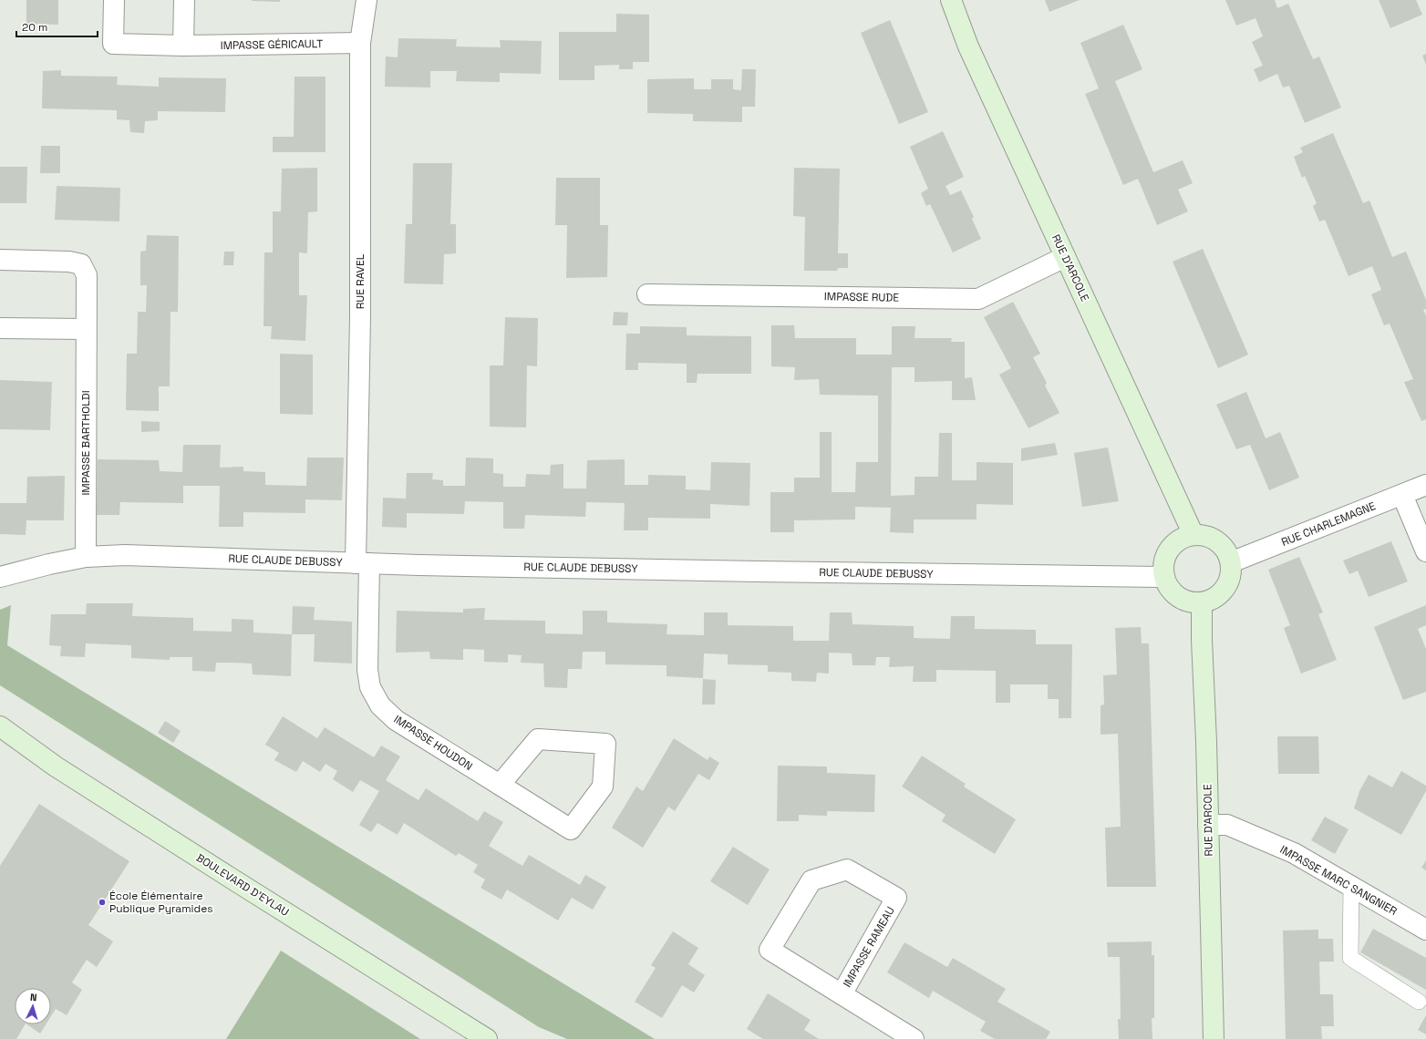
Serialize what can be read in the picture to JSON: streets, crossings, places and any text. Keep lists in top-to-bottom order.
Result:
{
  "streets": {
    "main road": ["RUE D'ARCOLE", "BOULEVARD D'EYLAU"],
    "street": [
      "IMPASSE GÉRICAULT",
      "RUE RAVEL",
      "IMPASSE RUDE",
      "IMPASSE BARTHOLDI",
      "RUE CHARLEMAGNE",
      "RUE CLAUDE DEBUSSY",
      "IMPASSE HOUDON",
      "IMPASSE MARC SANGNIER",
      "IMPASSE RAMEAU"
    ]
  },
  "crossings": [
    ["IMPASSE GÉRICAULT", "RUE RAVEL"],
    ["RUE D'ARCOLE", "IMPASSE RUDE"],
    ["RUE D'ARCOLE", "RUE CHARLEMAGNE"],
    ["RUE D'ARCOLE", "RUE CLAUDE DEBUSSY"],
    ["RUE D'ARCOLE", "IMPASSE MARC SANGNIER"],
    ["RUE RAVEL", "RUE CLAUDE DEBUSSY"],
    ["RUE RAVEL", "IMPASSE HOUDON"],
    ["IMPASSE BARTHOLDI", "RUE CLAUDE DEBUSSY"],
    ["RUE CHARLEMAGNE", "RUE CLAUDE DEBUSSY"],
    ["RUE CLAUDE DEBUSSY", "IMPASSE HOUDON"]
  ],
  "places": ["École Élémentaire Publique Pyramides"],
  "scale_bar": "20 m",
  "north": "top"
}
